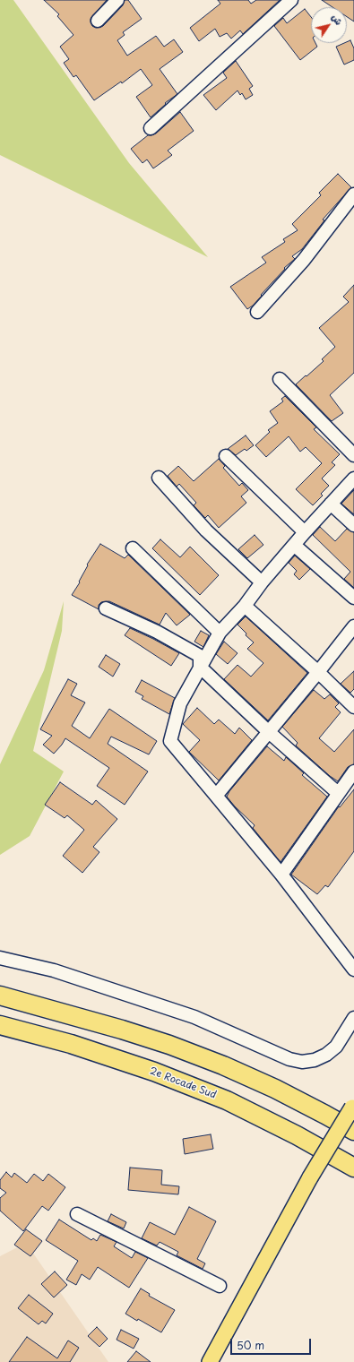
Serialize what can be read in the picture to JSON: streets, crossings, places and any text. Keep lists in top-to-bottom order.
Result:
{
  "streets": {
    "highway": ["2e Rocade Sud"]
  },
  "scale_bar": "50 m",
  "north": "top right"
}
